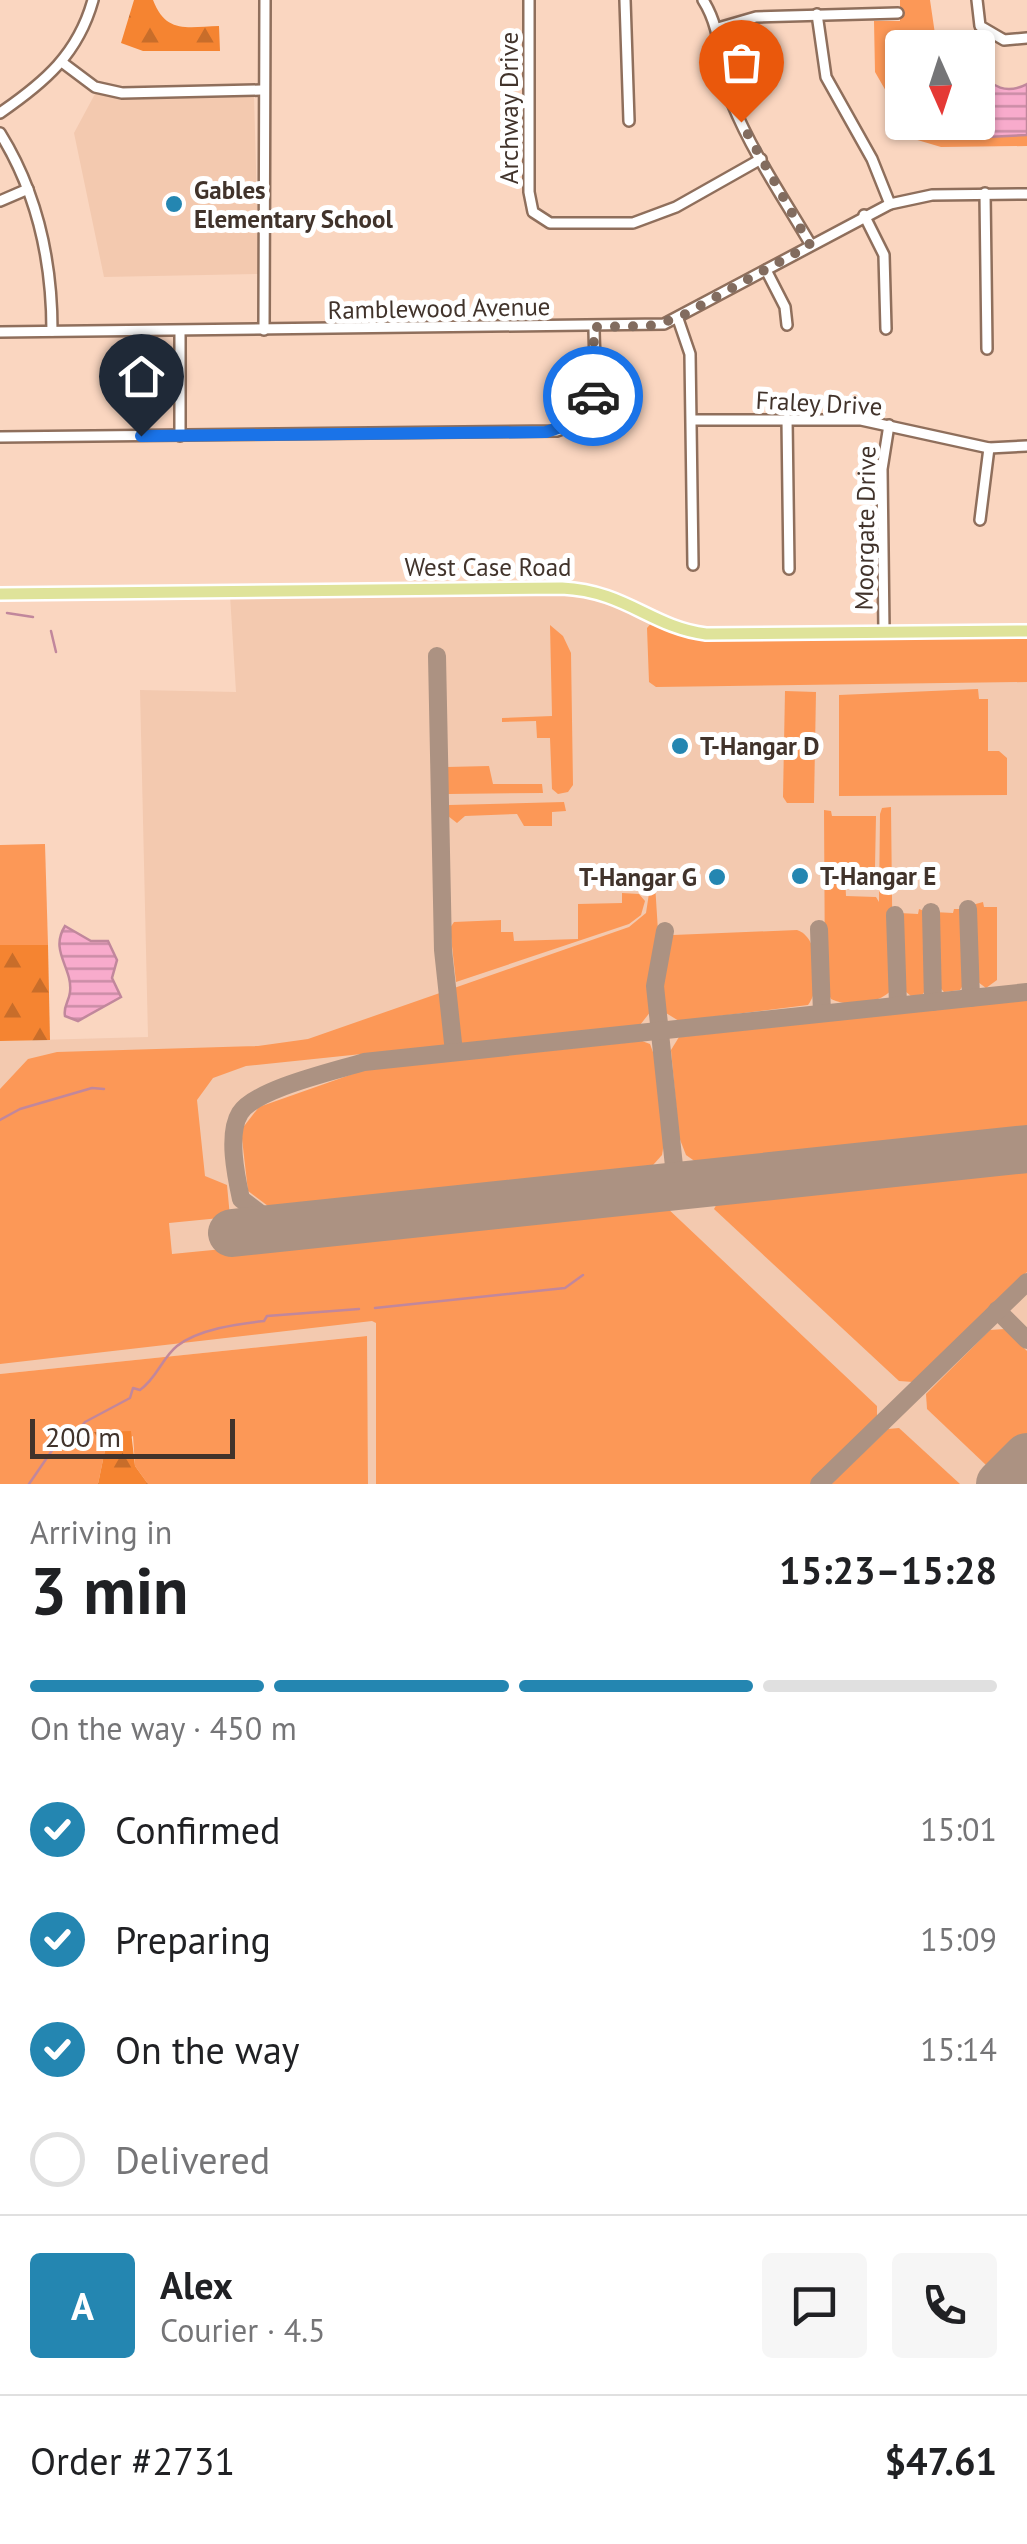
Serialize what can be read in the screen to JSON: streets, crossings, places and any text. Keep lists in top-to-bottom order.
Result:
{
  "streets": {
    "main road": ["West Case Road"],
    "street": [
      "Archway Drive",
      "Ramblewood Avenue",
      "Fraley Drive",
      "Moorgate Drive"
    ]
  },
  "crossings": [
    ["Fraley Drive", "Moorgate Drive"],
    ["Moorgate Drive", "West Case Road"]
  ],
  "places": [
    "Gables Elementary School",
    "T-Hangar D",
    "T-Hangar E",
    "T-Hangar G"
  ],
  "scale_bar": "200 m",
  "north": "bottom",
  "page": {
    "scale": "200 m",
    "heading": ["3 min", "Arriving in", "15:23–15:28"],
    "panel": [
      "Alex",
      "Courier · 4.5",
      "Order #2731",
      "$47.61"
    ],
    "bar": "On the way · 450 m",
    "list": [
      ["Confirmed", "15:01"],
      ["Preparing", "15:09"],
      ["On the way", "15:14"],
      "Delivered"
    ],
    "round": "A"
  }
}
